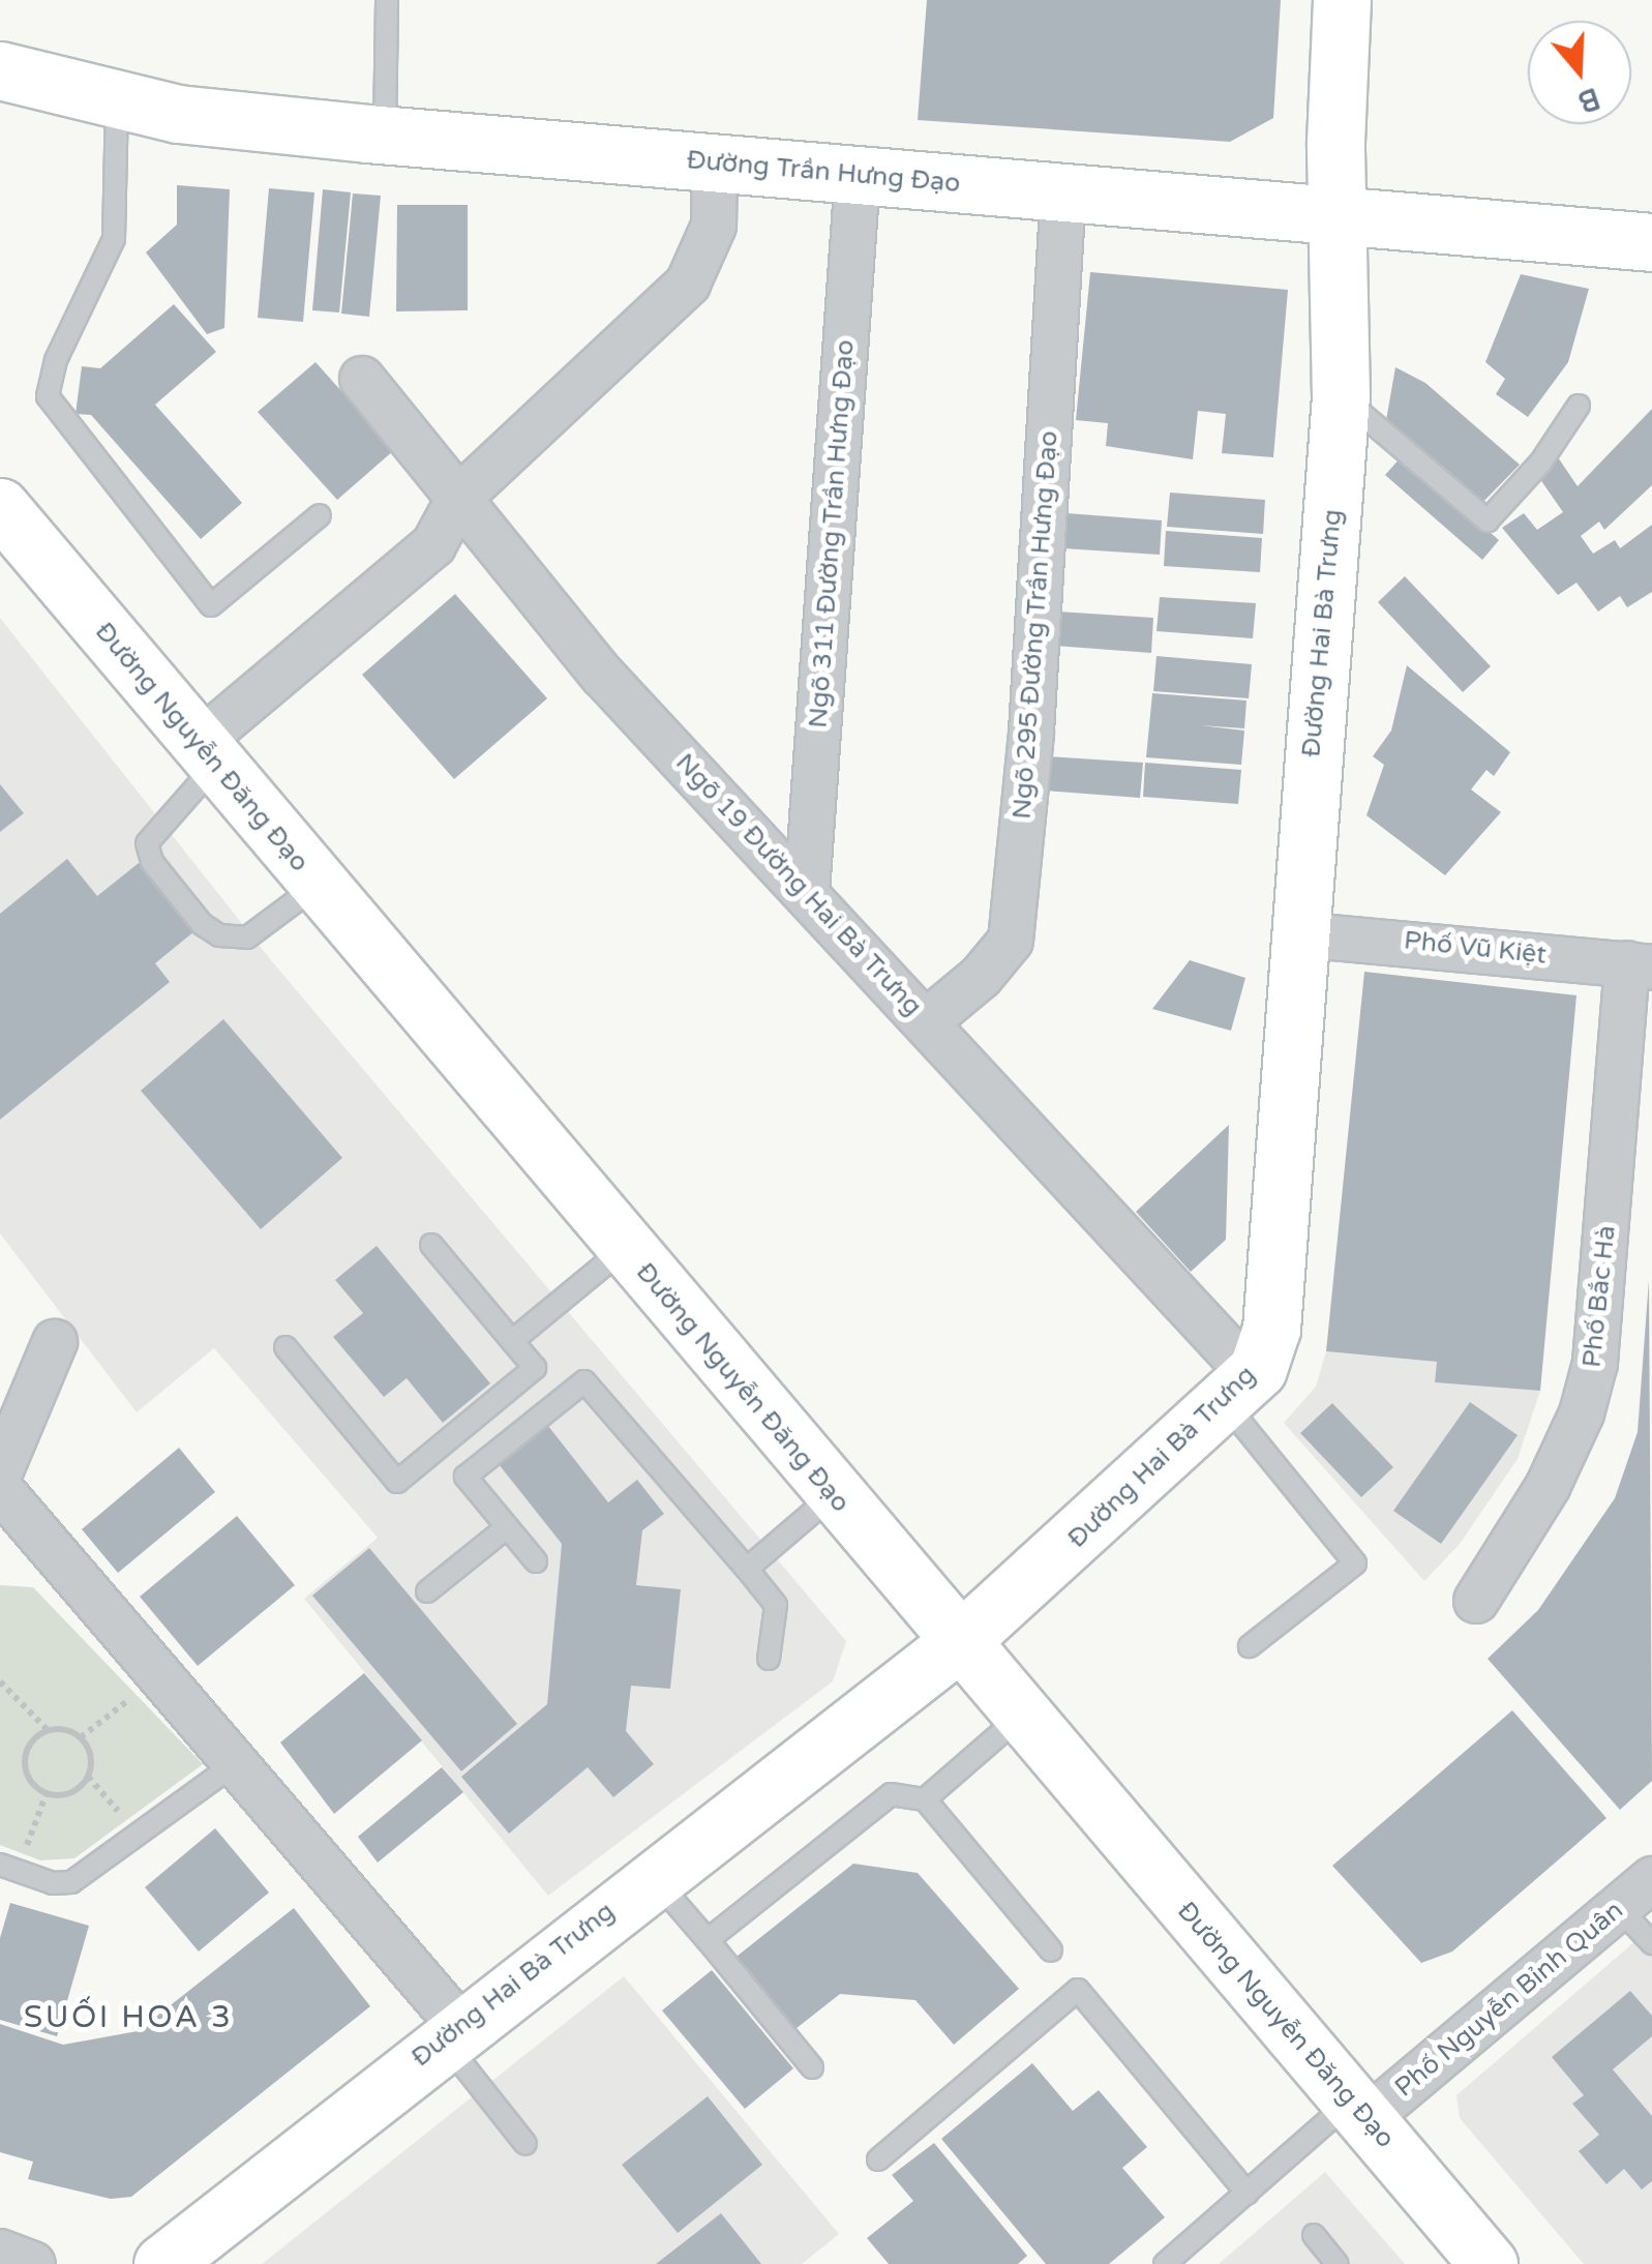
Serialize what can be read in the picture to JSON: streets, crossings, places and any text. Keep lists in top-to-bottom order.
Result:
{
  "streets": {
    "main road": ["Đường Trần Hưng Đạo", "Đường Hai Bà Trưng", "Đường Nguyễn Đăng Đạo"],
    "street": [
      "Ngõ 311 Đường Trần Hưng Đạo",
      "Ngõ 295 Đường Trần Hưng Đạo",
      "Ngõ 19 Đường Hai Bà Trưng",
      "Phố Vũ Kiệt",
      "Phố Bắc Hà",
      "Phố Nguyễn Bỉnh Quân"
    ]
  },
  "crossings": [
    ["Đường Trần Hưng Đạo", "Ngõ 311 Đường Trần Hưng Đạo"],
    ["Đường Trần Hưng Đạo", "Ngõ 295 Đường Trần Hưng Đạo"],
    ["Đường Trần Hưng Đạo", "Đường Hai Bà Trưng"],
    ["Ngõ 311 Đường Trần Hưng Đạo", "Ngõ 19 Đường Hai Bà Trưng"],
    ["Ngõ 295 Đường Trần Hưng Đạo", "Ngõ 19 Đường Hai Bà Trưng"],
    ["Đường Hai Bà Trưng", "Đường Nguyễn Đăng Đạo"],
    ["Đường Hai Bà Trưng", "Ngõ 19 Đường Hai Bà Trưng"],
    ["Đường Hai Bà Trưng", "Phố Vũ Kiệt"],
    ["Đường Nguyễn Đăng Đạo", "Phố Nguyễn Bỉnh Quân"],
    ["Phố Vũ Kiệt", "Phố Bắc Hà"]
  ],
  "districts": ["SUỐI HOA 3"],
  "north": "bottom"
}
